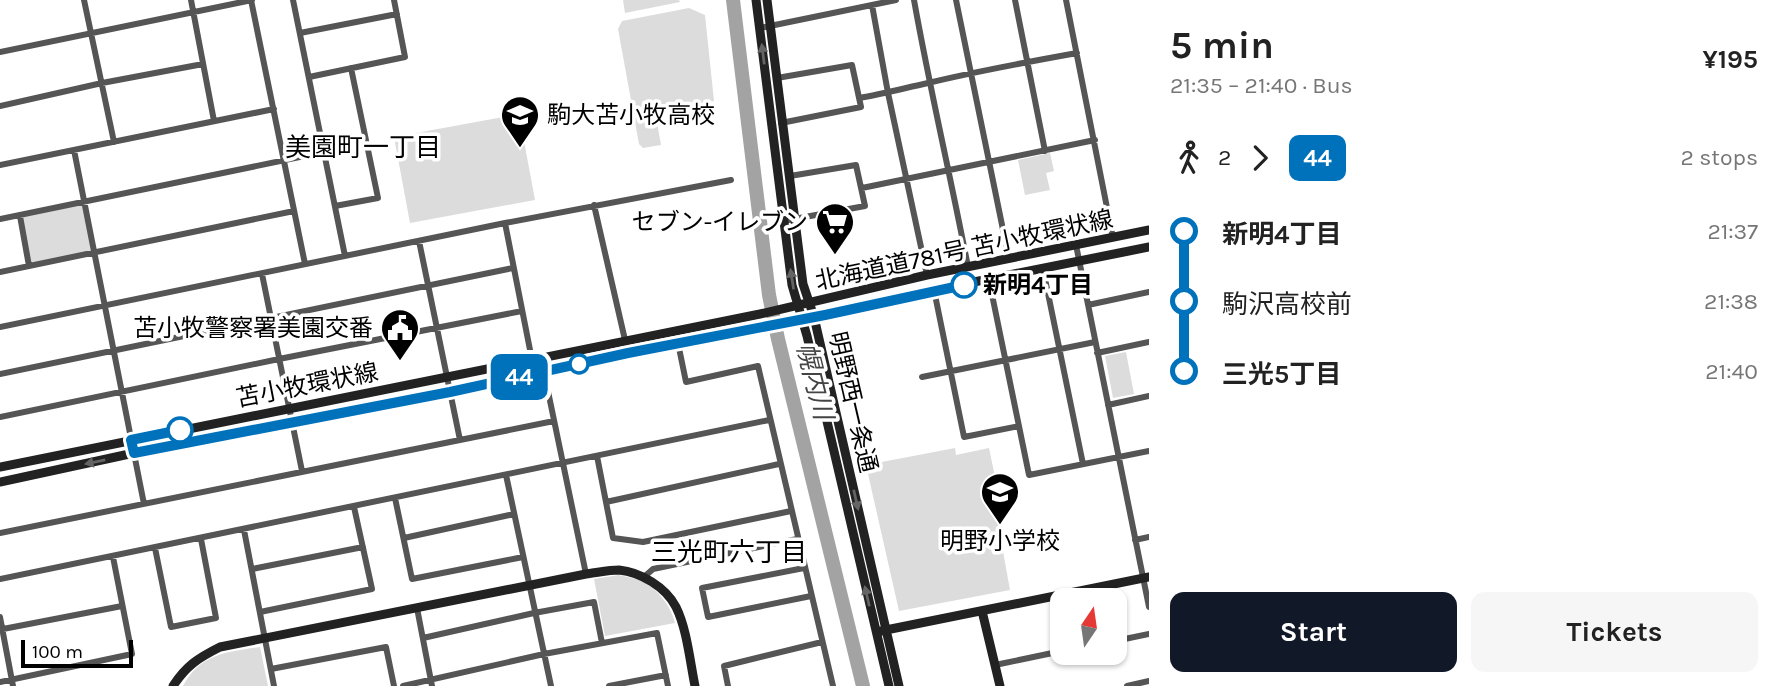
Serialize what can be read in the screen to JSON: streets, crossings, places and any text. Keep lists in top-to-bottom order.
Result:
{
  "streets": {
    "street": ["北海道道781号 苫小牧環状線", "苫小牧環状線", "明野西一条通"]
  },
  "crossings": [
    ["北海道道781号 苫小牧環状線", "苫小牧環状線"],
    ["北海道道781号 苫小牧環状線", "明野西一条通"]
  ],
  "districts": ["美園町一丁目", "三光町六丁目"],
  "water": ["幌内川"],
  "places": {
    "school or university": ["駒大苫小牧高校", "明野小学校"],
    "supermarket": ["セブン-イレブン"],
    "other": ["新明4丁目"],
    "public building": ["苫小牧警察署美園交番"]
  },
  "lines": ["bus line 44"],
  "scale_bar": "100 m",
  "north": "top",
  "page": {
    "on_map": "44",
    "heading": ["5 min", "21:35 – 21:40 · Bus", "¥195"],
    "legs": ["2", "44", "2 stops"],
    "list": [
      {
        "name": "新明4丁目",
        "value": "21:37"
      },
      {
        "name": "駒沢高校前",
        "value": "21:38"
      },
      {
        "name": "三光5丁目",
        "value": "21:40"
      }
    ],
    "buttons": ["Start", "Tickets"],
    "scale": "100 m"
  }
}
